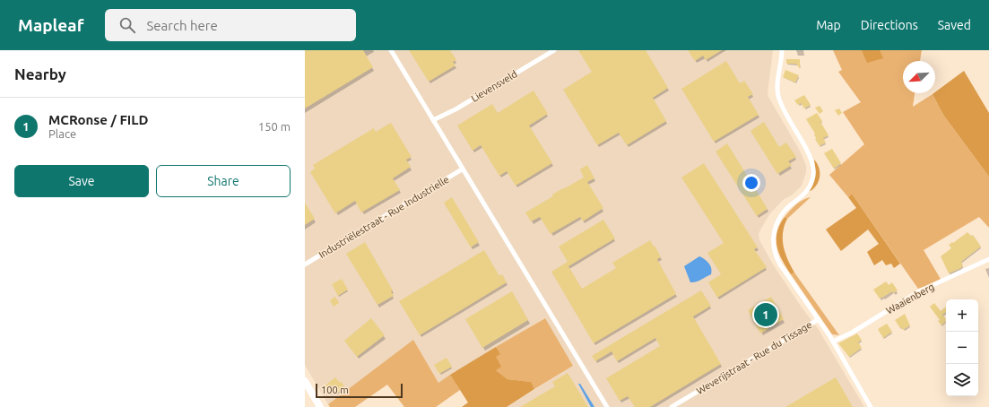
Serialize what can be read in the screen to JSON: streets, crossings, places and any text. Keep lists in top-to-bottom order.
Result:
{
  "streets": {
    "street": [
      "Lievensveld",
      "Industriëlestraat - Rue Industrielle",
      "Waaienberg",
      "Weverijstraat - Rue du Tissage"
    ]
  },
  "scale_bar": "100 m",
  "north": "bottom left",
  "page": {
    "header": "Mapleaf",
    "search": "Search here",
    "nav": ["Map", "Directions", "Saved"],
    "heading": "Nearby",
    "list": [
      {
        "mark": "1",
        "name": "MCRonse / FILD",
        "note": "Place",
        "value": "150 m"
      }
    ],
    "buttons": ["Save", "Share"],
    "map_buttons": ["+", "−"],
    "pins": "1",
    "scale": "100 m"
  }
}
